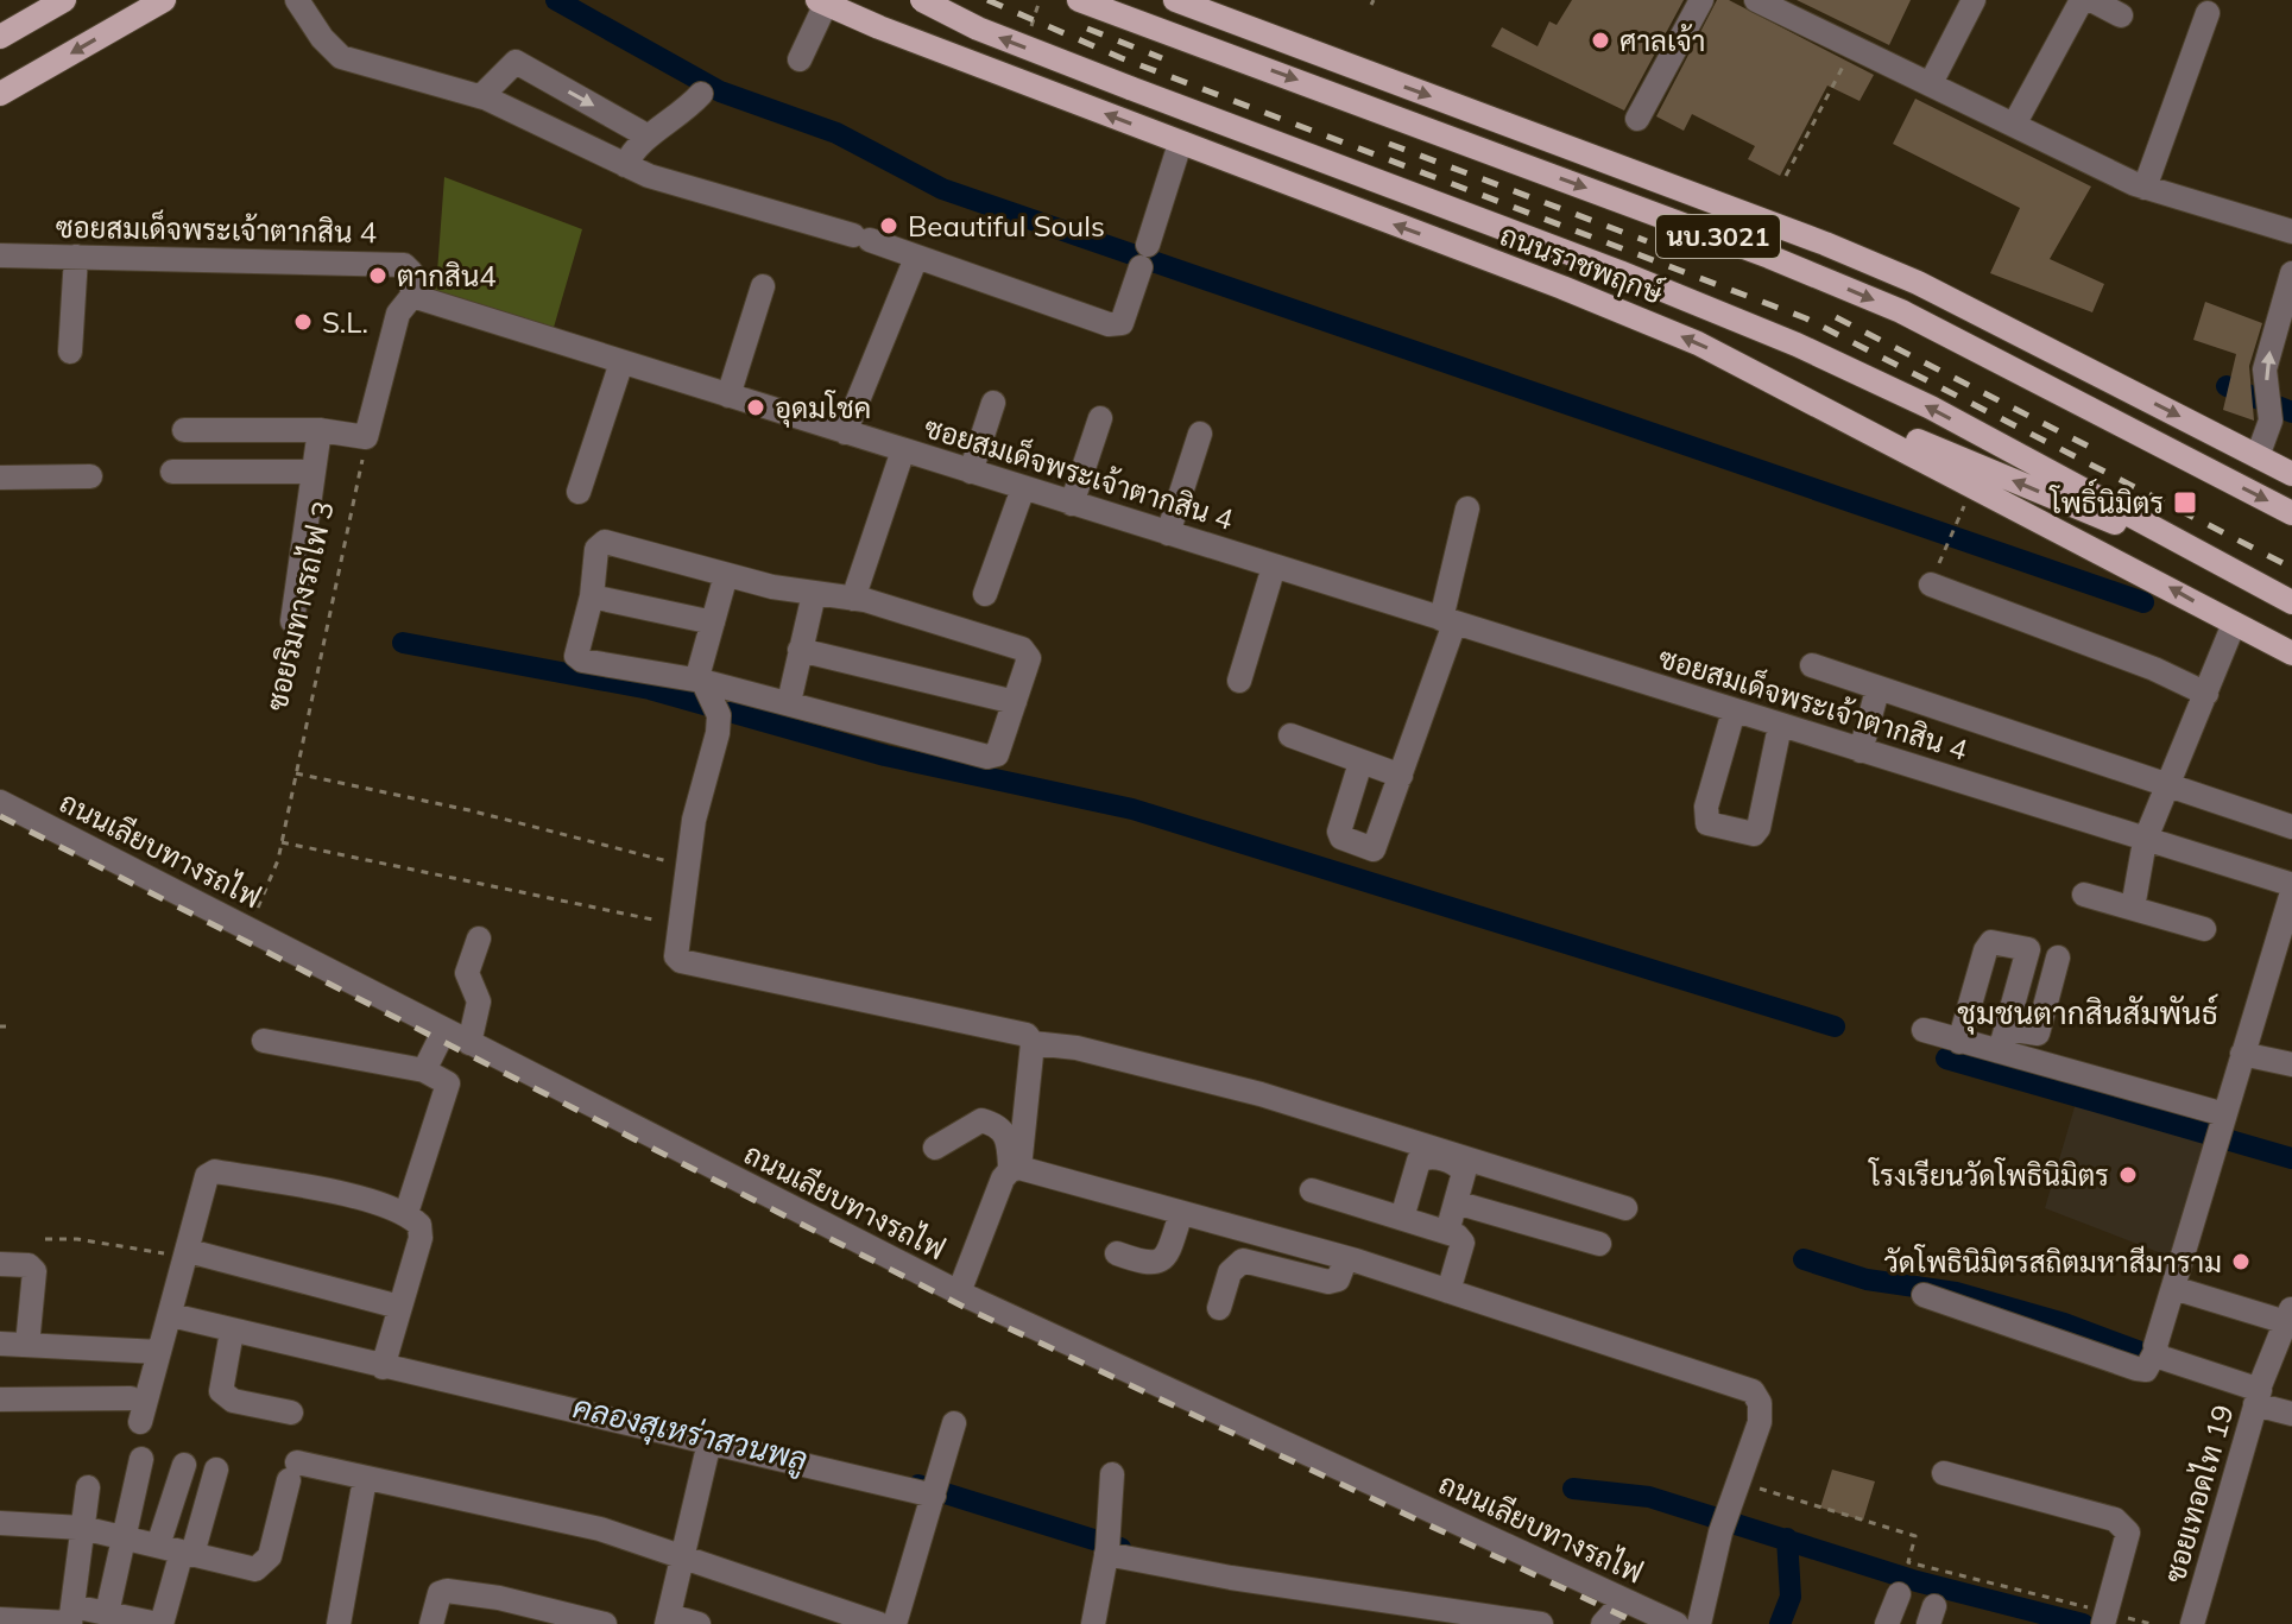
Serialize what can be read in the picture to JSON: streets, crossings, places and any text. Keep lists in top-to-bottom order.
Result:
{
  "streets": {
    "main road": ["นบ.3021", "ถนนราชพฤกษ์"],
    "street": ["ซอยสมเด็จพระเจ้าตากสิน 4", "ถนนเลียบทางรถไฟ", "ซอยเทอดไท 19"],
    "path": ["ซอยริมทางรถไฟ 3"]
  },
  "crossings": [
    ["ซอยริมทางรถไฟ 3", "ถนนเลียบทางรถไฟ"]
  ],
  "districts": ["ชุมชนตากสินสัมพันธ์"],
  "water": ["คลองสุเหร่าสวนพลู"],
  "places": {
    "other": [
      "ศาลเจ้า",
      "Beautiful Souls",
      "ตากสิน4",
      "S.L.",
      "อุดมโชค",
      "โรงเรียนวัดโพธินิมิตร",
      "วัดโพธินิมิตรสถิตมหาสีมาราม"
    ],
    "transit": ["โพธิ์นิมิตร"]
  }
}
